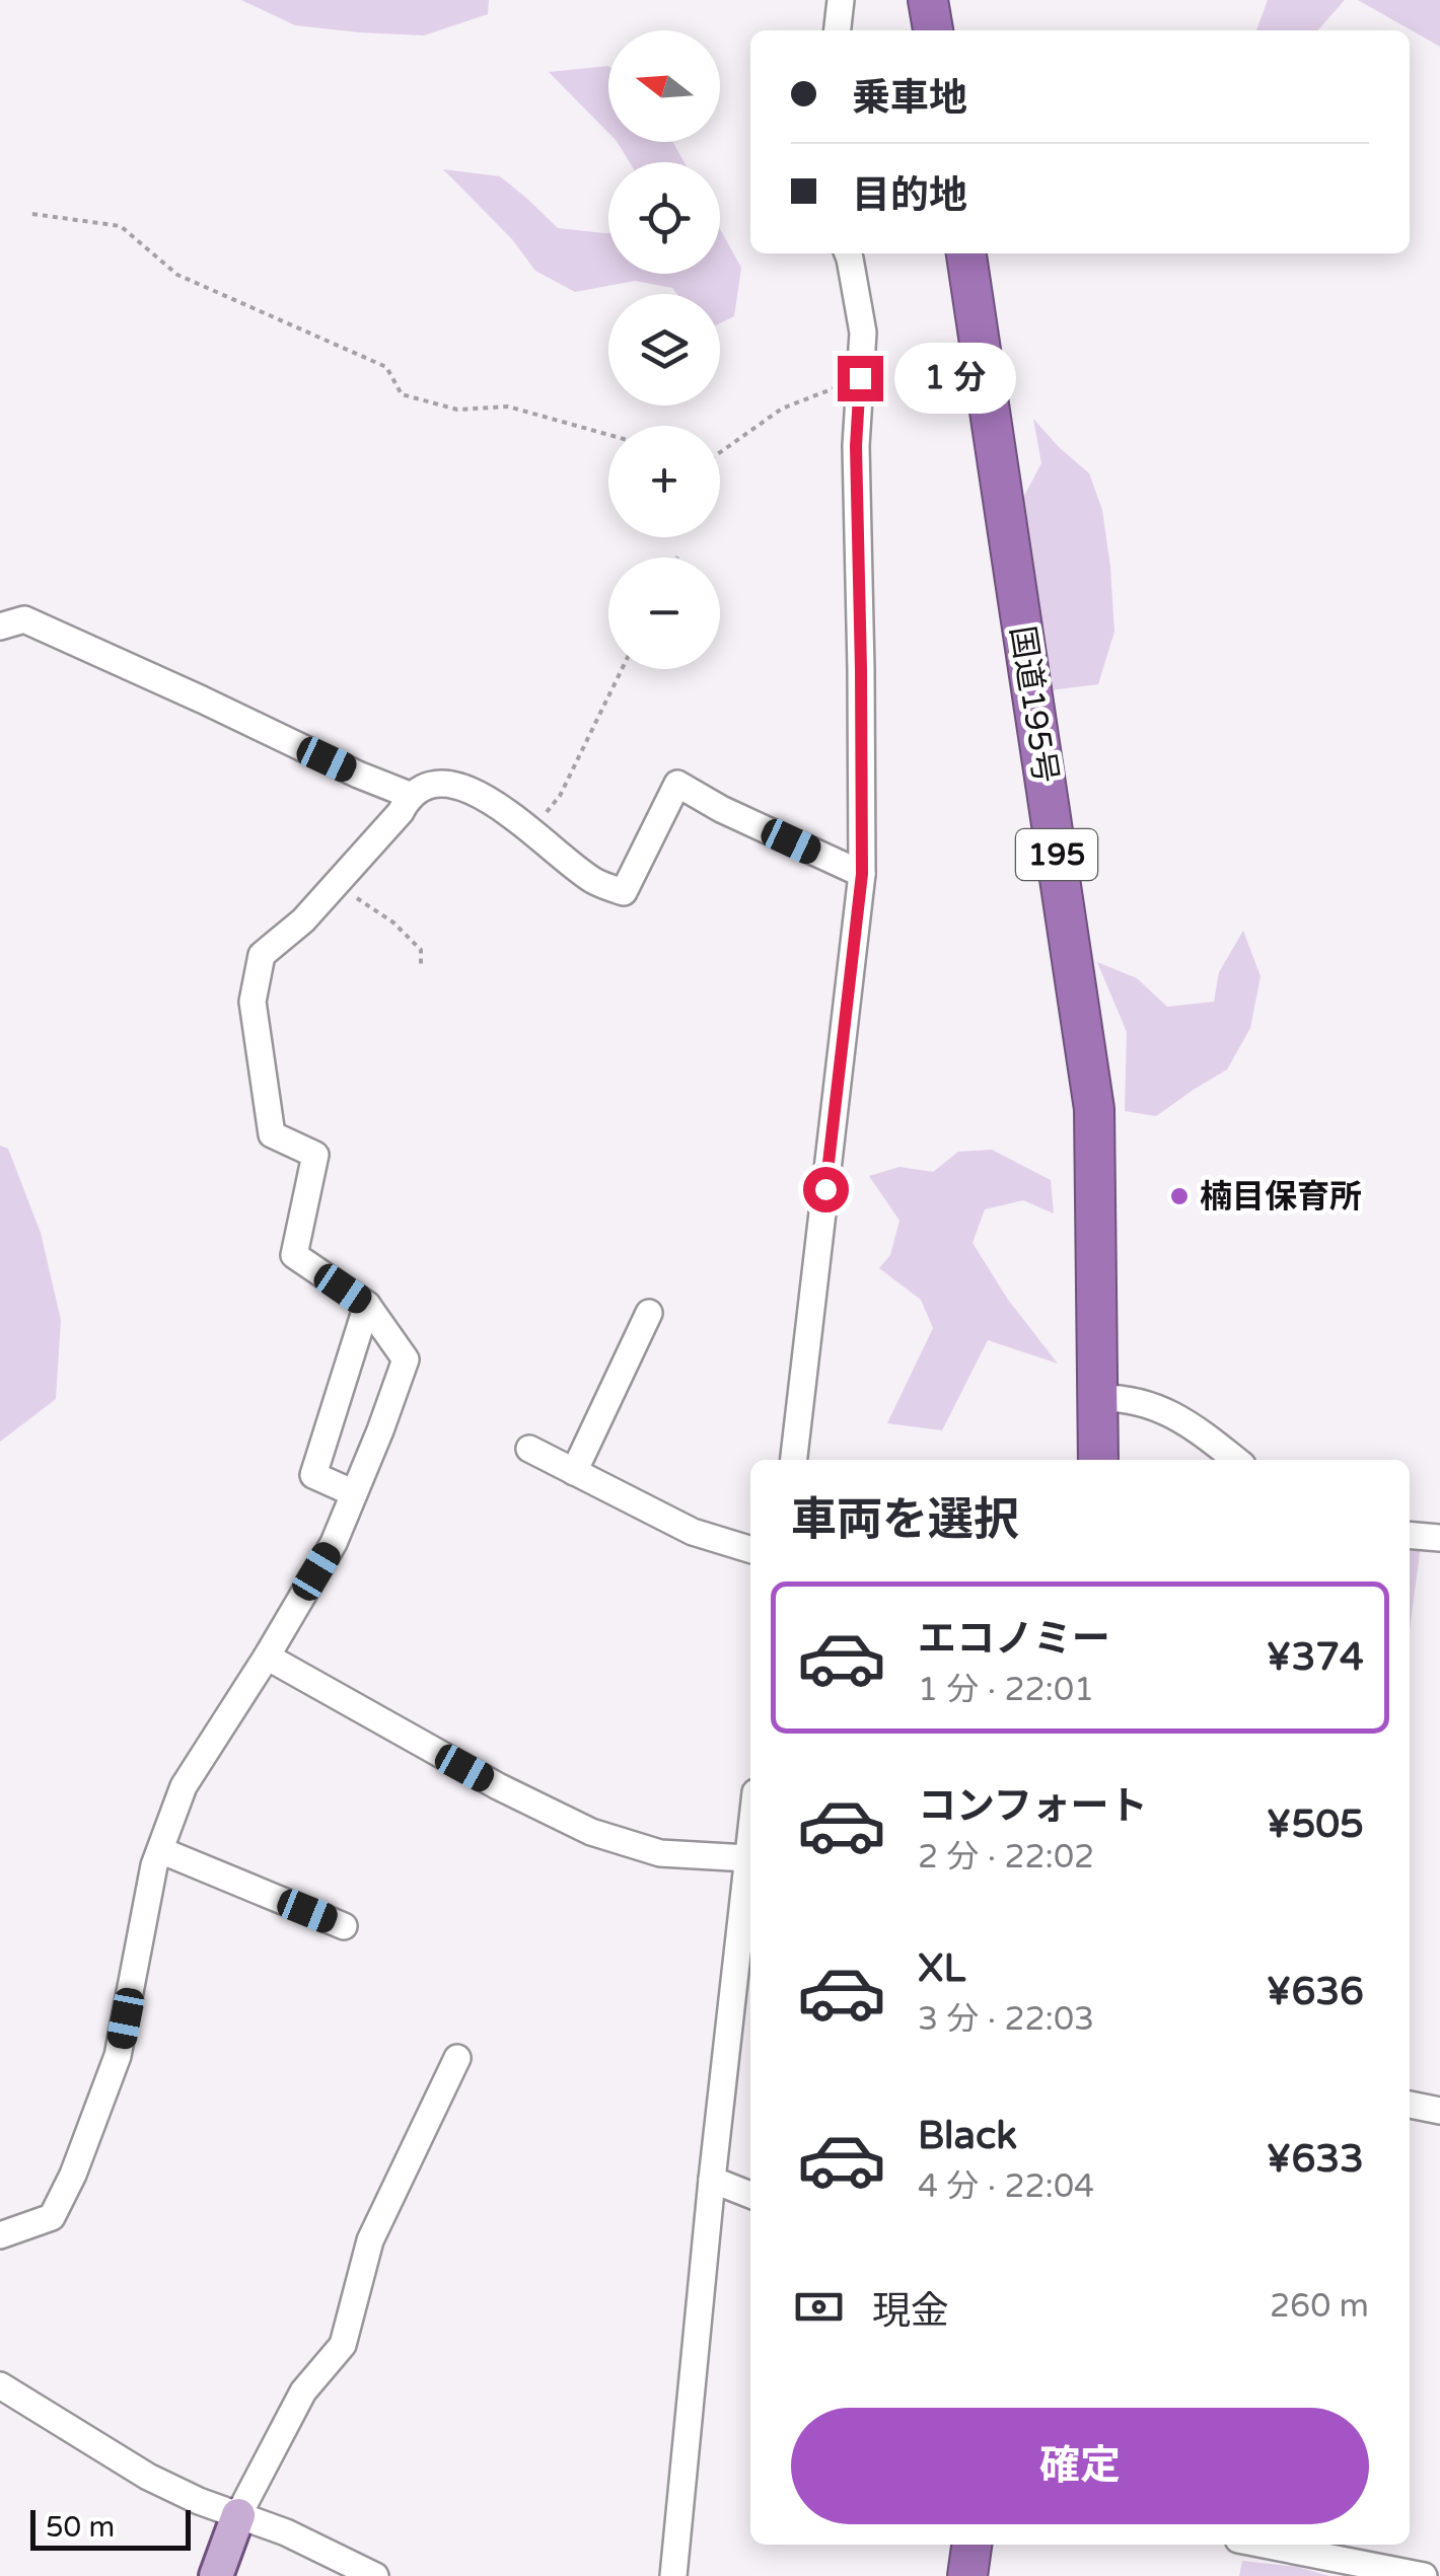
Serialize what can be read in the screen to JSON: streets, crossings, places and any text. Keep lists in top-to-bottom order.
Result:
{
  "streets": {
    "highway": ["国道195号", "195"]
  },
  "places": ["楠目保育所"],
  "scale_bar": "50 m",
  "north": "left",
  "page": {
    "map_buttons": ["+", "−"],
    "banner": ["乗車地", "目的地"],
    "bubble": "1 分",
    "heading": "車両を選択",
    "list": [
      {
        "name": "エコノミー",
        "note": "1 分 · 22:01",
        "value": "¥374"
      },
      {
        "name": "コンフォート",
        "note": "2 分 · 22:02",
        "value": "¥505"
      },
      {
        "name": "XL",
        "note": "3 分 · 22:03",
        "value": "¥636"
      },
      {
        "name": "Black",
        "note": "4 分 · 22:04",
        "value": "¥633"
      }
    ],
    "pay": ["現金", "260 m"],
    "buttons": "確定",
    "scale": "50 m"
  }
}
